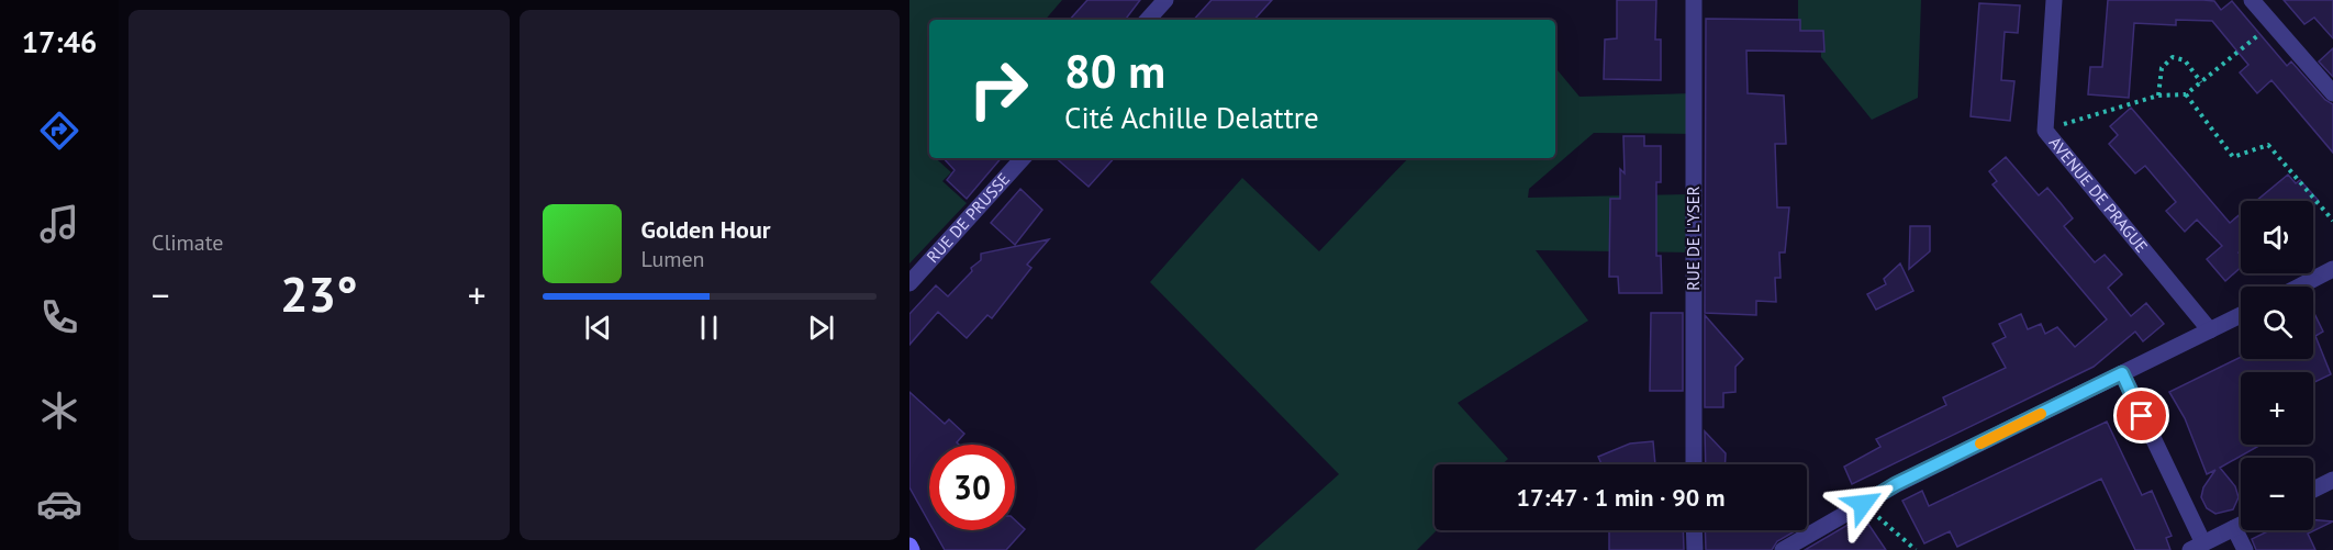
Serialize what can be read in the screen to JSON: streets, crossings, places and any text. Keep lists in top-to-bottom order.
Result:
{
  "streets": {
    "street": ["AVENUE DE PRAGUE", "RUE DE PRUSSE", "RUE DE L'YSER"]
  },
  "page": {
    "tabs": "17:46",
    "tile": "Climate",
    "turn": ["80 m", "Cité Achille Delattre"],
    "map_buttons": ["+", "−"],
    "song": ["Golden Hour", "Lumen"],
    "heat": ["−", "23°", "+"],
    "limit": "30",
    "trip": "17:47 · 1 min · 90 m"
  }
}
